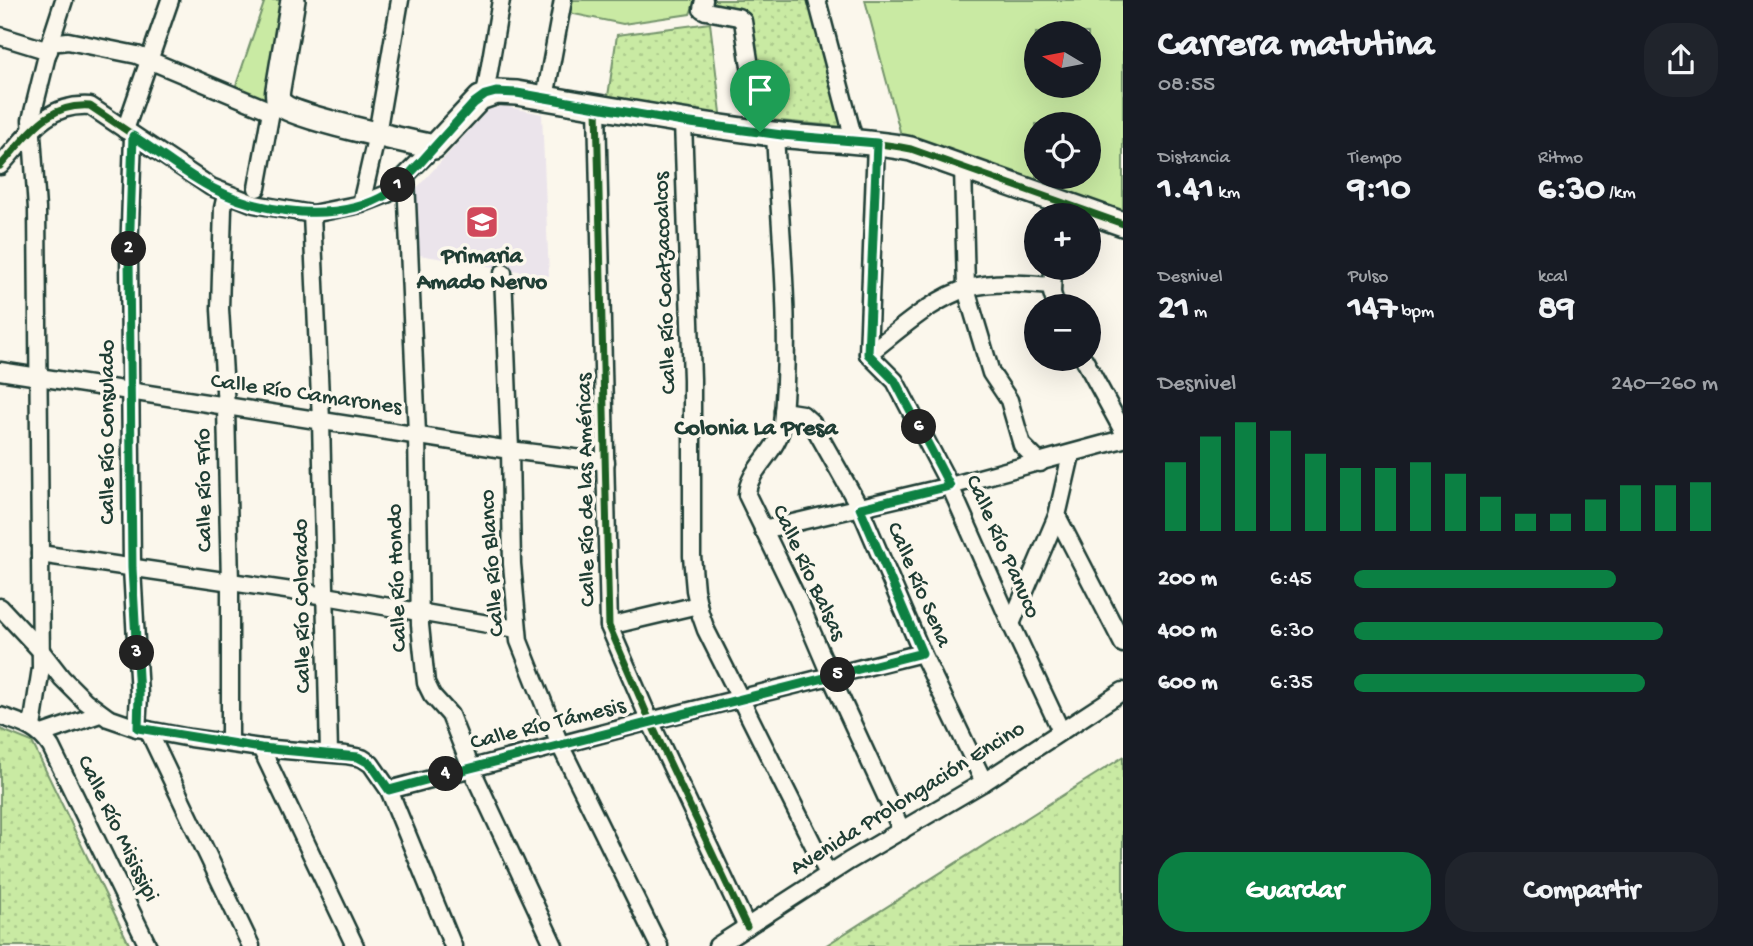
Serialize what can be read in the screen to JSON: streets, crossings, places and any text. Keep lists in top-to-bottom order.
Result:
{
  "streets": {
    "street": [
      "Calle Río Coatzacoalcos",
      "Calle Río Camarones",
      "Calle Río Consulado",
      "Calle Río Frío",
      "Calle Río de las Américas",
      "Calle Río Panuco",
      "Calle Río Blanco",
      "Calle Río Balsas",
      "Calle Río Hondo",
      "Calle Río Sena",
      "Calle Río Colorado",
      "Calle Río Támesis",
      "Avenida Prolongación Encino",
      "Calle Río Misissipi"
    ]
  },
  "crossings": [
    ["Calle Río Coatzacoalcos", "Calle Río Támesis"],
    ["Calle Río Coatzacoalcos", "Avenida Prolongación Encino"],
    ["Calle Río Camarones", "Calle Río Consulado"],
    ["Calle Río Camarones", "Calle Río Frío"],
    ["Calle Río Camarones", "Calle Río de las Américas"],
    ["Calle Río Camarones", "Calle Río Blanco"],
    ["Calle Río Camarones", "Calle Río Hondo"],
    ["Calle Río Camarones", "Calle Río Colorado"],
    ["Calle Río de las Américas", "Calle Río Támesis"],
    ["Calle Río de las Américas", "Avenida Prolongación Encino"],
    ["Calle Río Panuco", "Avenida Prolongación Encino"],
    ["Calle Río Blanco", "Calle Río Támesis"],
    ["Calle Río Balsas", "Calle Río Sena"],
    ["Calle Río Balsas", "Calle Río Támesis"],
    ["Calle Río Balsas", "Avenida Prolongación Encino"],
    ["Calle Río Hondo", "Calle Río Támesis"],
    ["Calle Río Sena", "Calle Río Támesis"],
    ["Calle Río Sena", "Avenida Prolongación Encino"]
  ],
  "districts": ["Colonia La Presa"],
  "places": {
    "school or university": ["Primaria Amado Nervo"]
  },
  "north": "left",
  "page": {
    "heading": ["Carrera matutina", "08:55"],
    "map_buttons": ["+", "−"],
    "stats": [
      ["Distancia", "1.41 km"],
      ["Tiempo", "9:10"],
      ["Ritmo", "6:30 /km"],
      ["Desnivel", "21 m"],
      ["Pulso", "147 bpm"],
      ["kcal", "89"]
    ],
    "pins": [
      "1",
      "2",
      "6",
      "3",
      "5",
      "4"
    ],
    "chart": ["Desnivel", "240–260 m"],
    "list": [
      {
        "name": "200 m",
        "note": "6:45"
      },
      {
        "name": "400 m",
        "note": "6:30"
      },
      {
        "name": "600 m",
        "note": "6:35"
      }
    ],
    "buttons": ["Guardar", "Compartir"]
  }
}
